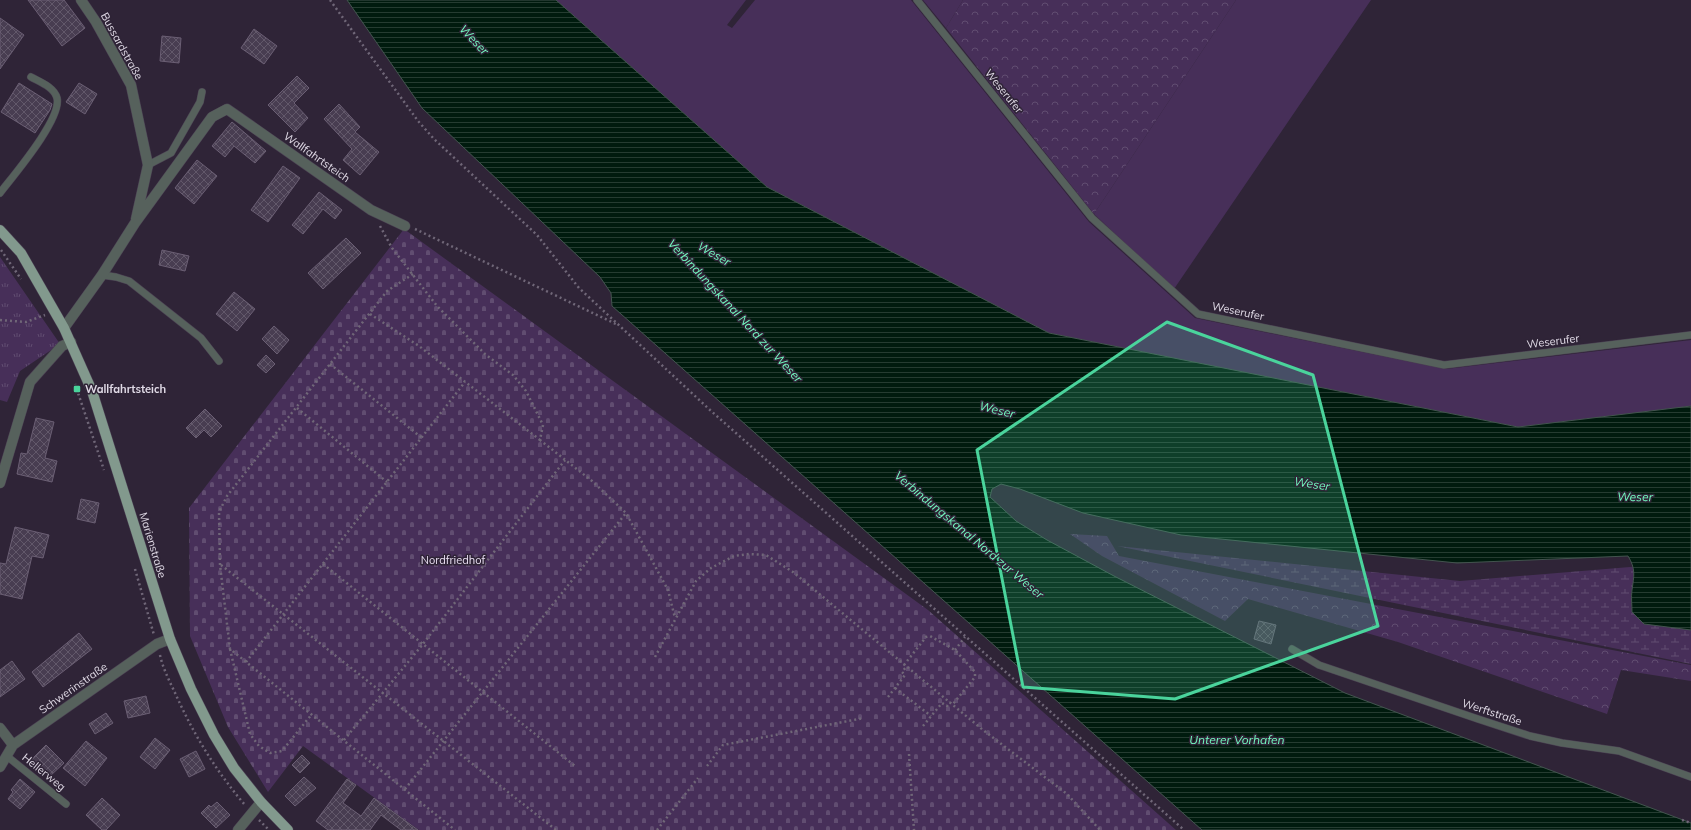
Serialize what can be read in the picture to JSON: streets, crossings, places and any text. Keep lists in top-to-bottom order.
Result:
{
  "streets": {
    "main road": ["Marienstraße"],
    "street": ["Bussardstraße", "Wallfahrtsteich", "Schwerinstraße"],
    "lane": ["Weserufer", "Werftstraße", "Hellerweg"]
  },
  "crossings": [
    ["Bussardstraße", "Wallfahrtsteich"],
    ["Wallfahrtsteich", "Marienstraße"],
    ["Marienstraße", "Schwerinstraße"]
  ],
  "water": ["Weser", "Verbindungskanal Nord zur Weser", "Unterer Vorhafen"],
  "parks": ["Nordfriedhof"],
  "places": {
    "transit": ["Wallfahrtsteich"]
  }
}
